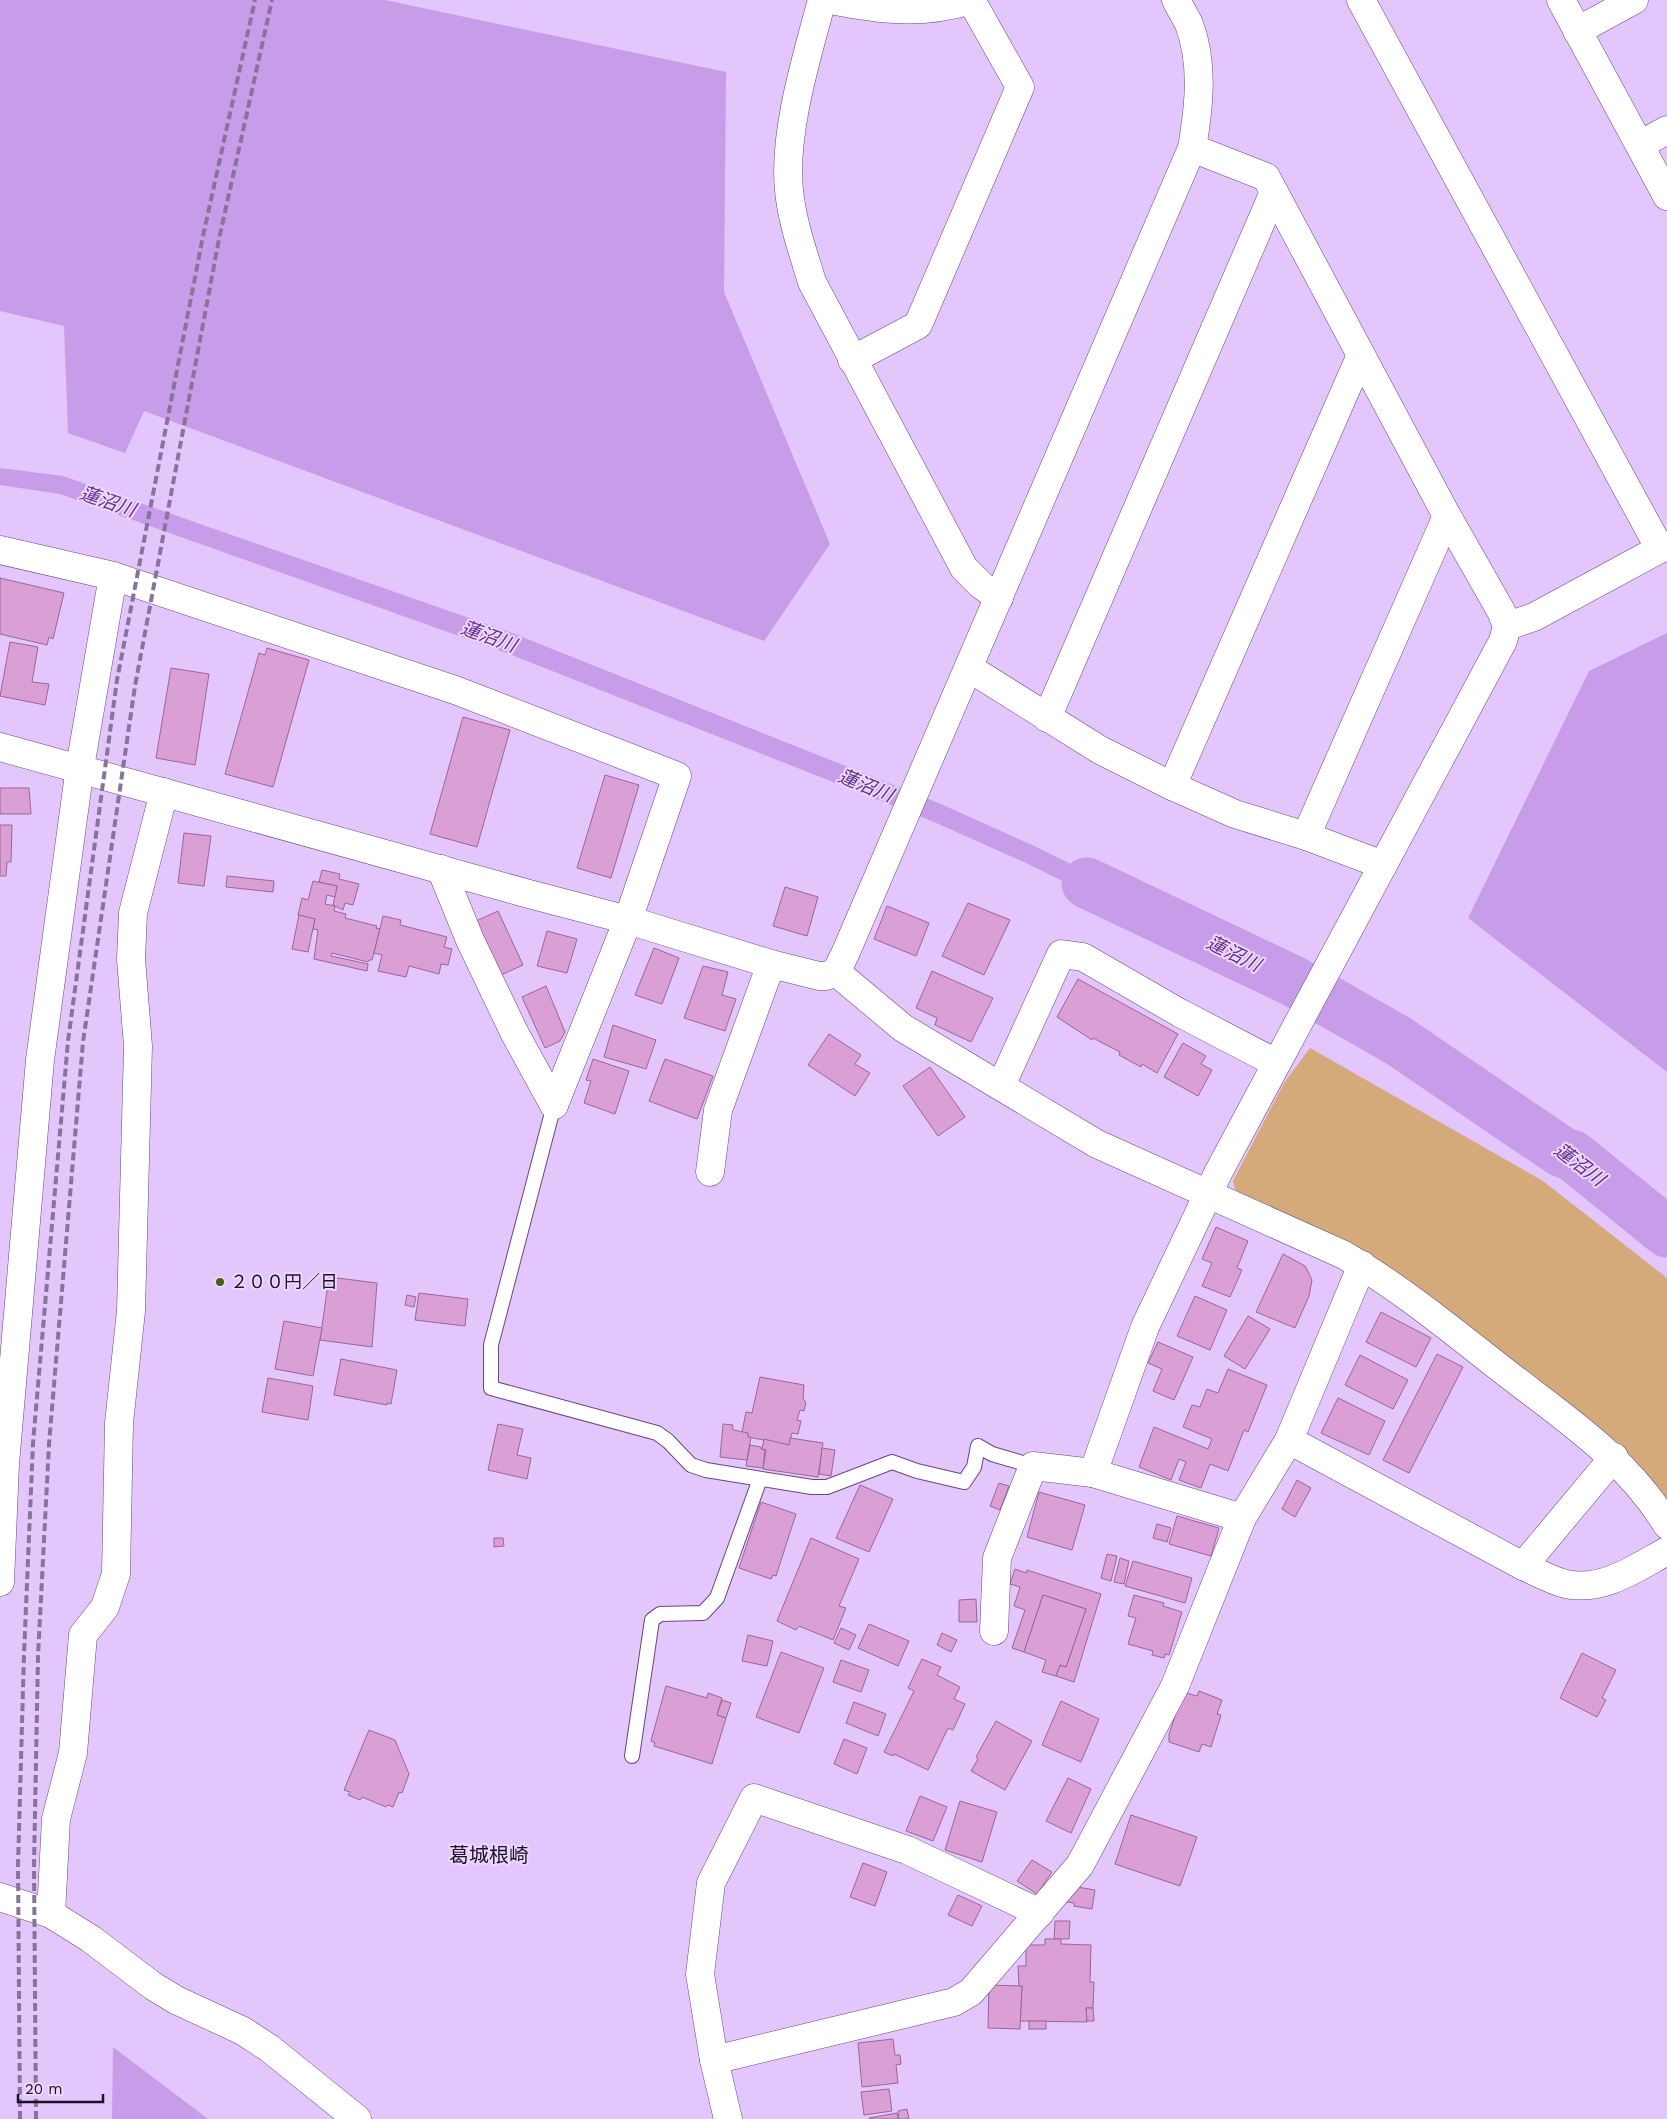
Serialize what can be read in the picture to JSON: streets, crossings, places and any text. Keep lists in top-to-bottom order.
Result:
{
  "districts": ["葛城根崎"],
  "water": ["蓮沼川"],
  "places": ["２００円／日"],
  "scale_bar": "20 m"
}
